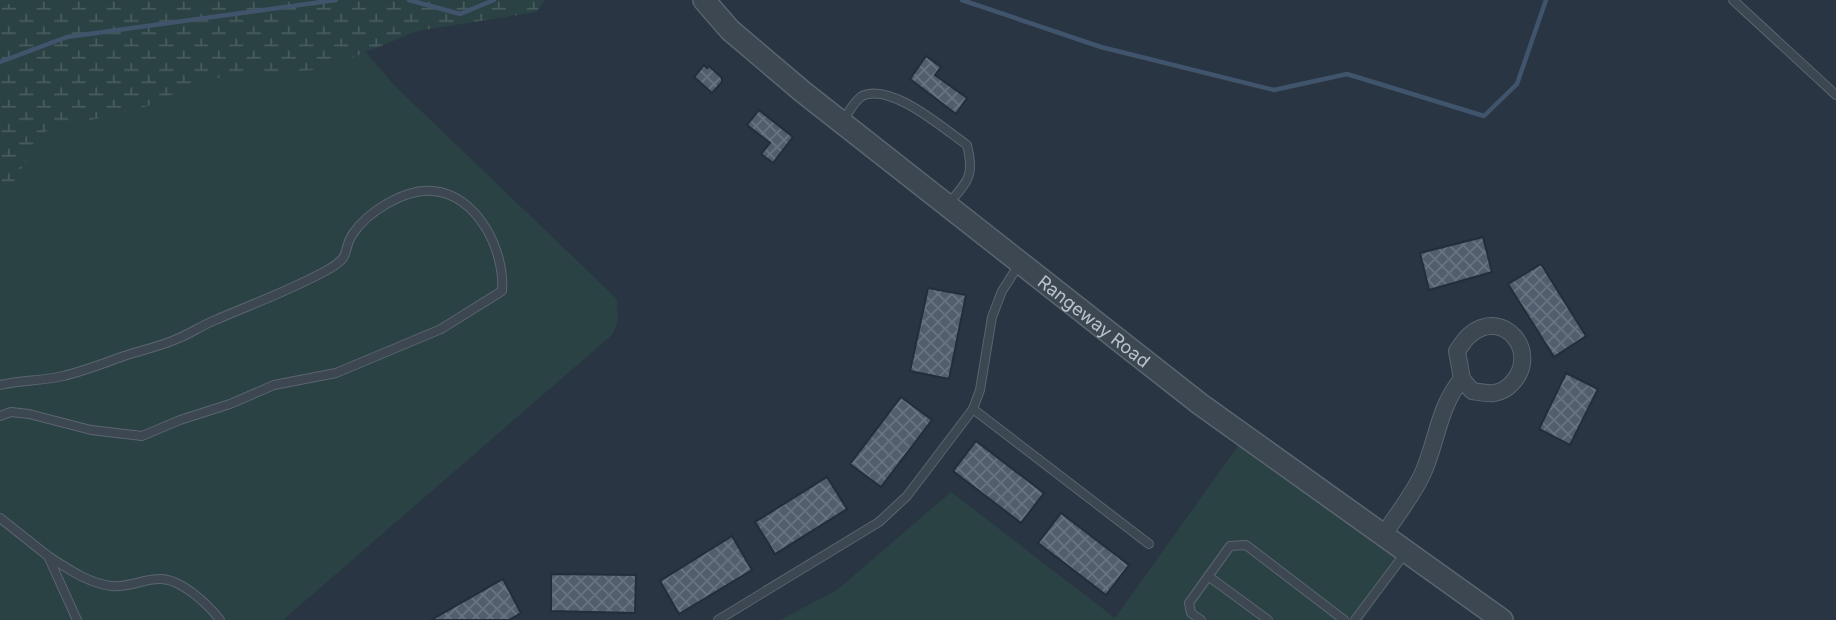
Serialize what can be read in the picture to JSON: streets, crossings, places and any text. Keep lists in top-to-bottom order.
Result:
{
  "streets": {
    "street": ["Rangeway Road"]
  }
}
